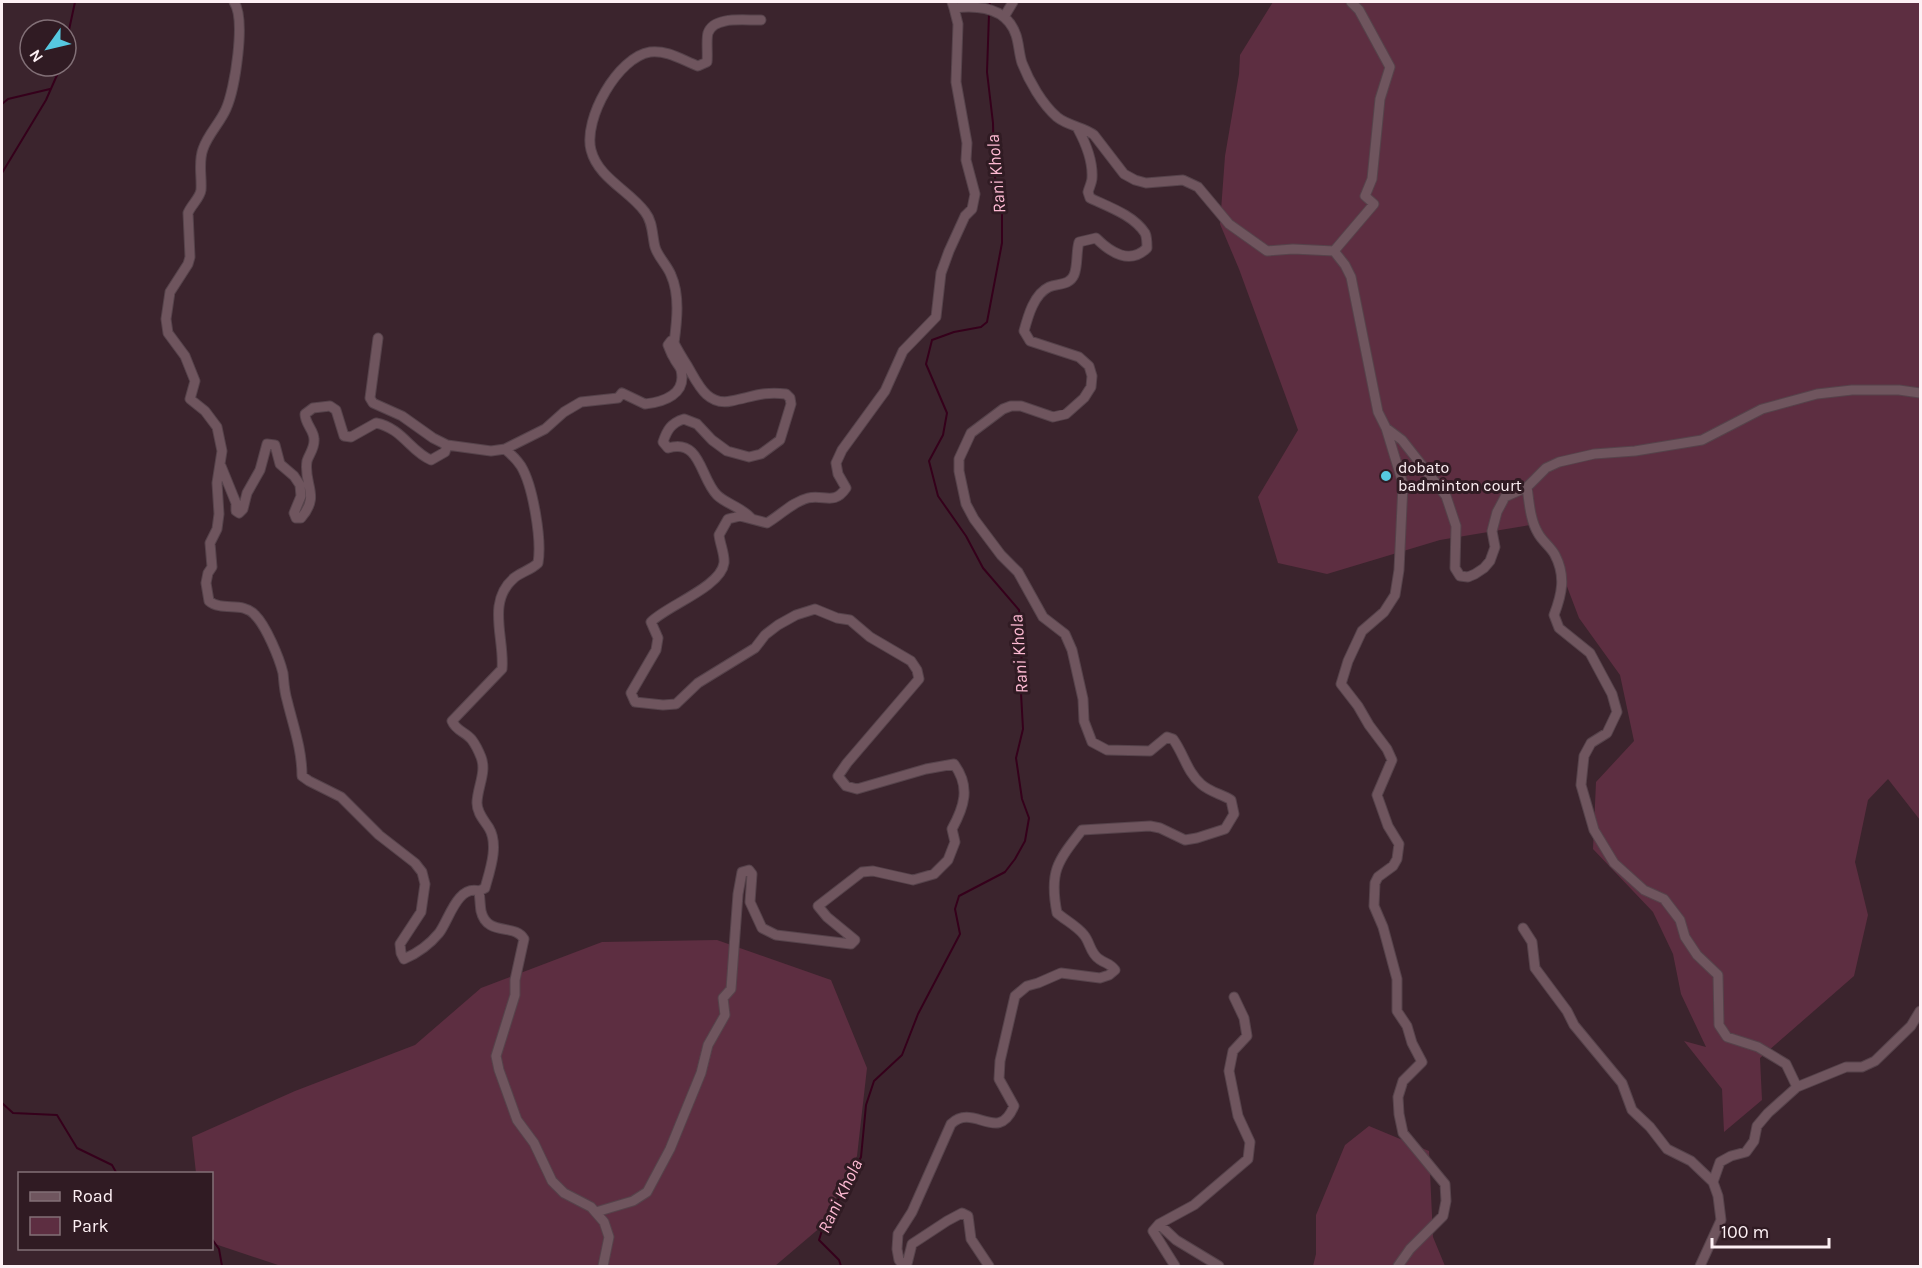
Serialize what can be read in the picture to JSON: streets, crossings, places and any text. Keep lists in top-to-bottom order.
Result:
{
  "water": ["Rani Khola"],
  "places": ["dobato badminton court"],
  "legend": ["Road", "Park"],
  "scale_bar": "100 m",
  "north": "bottom left"
}
